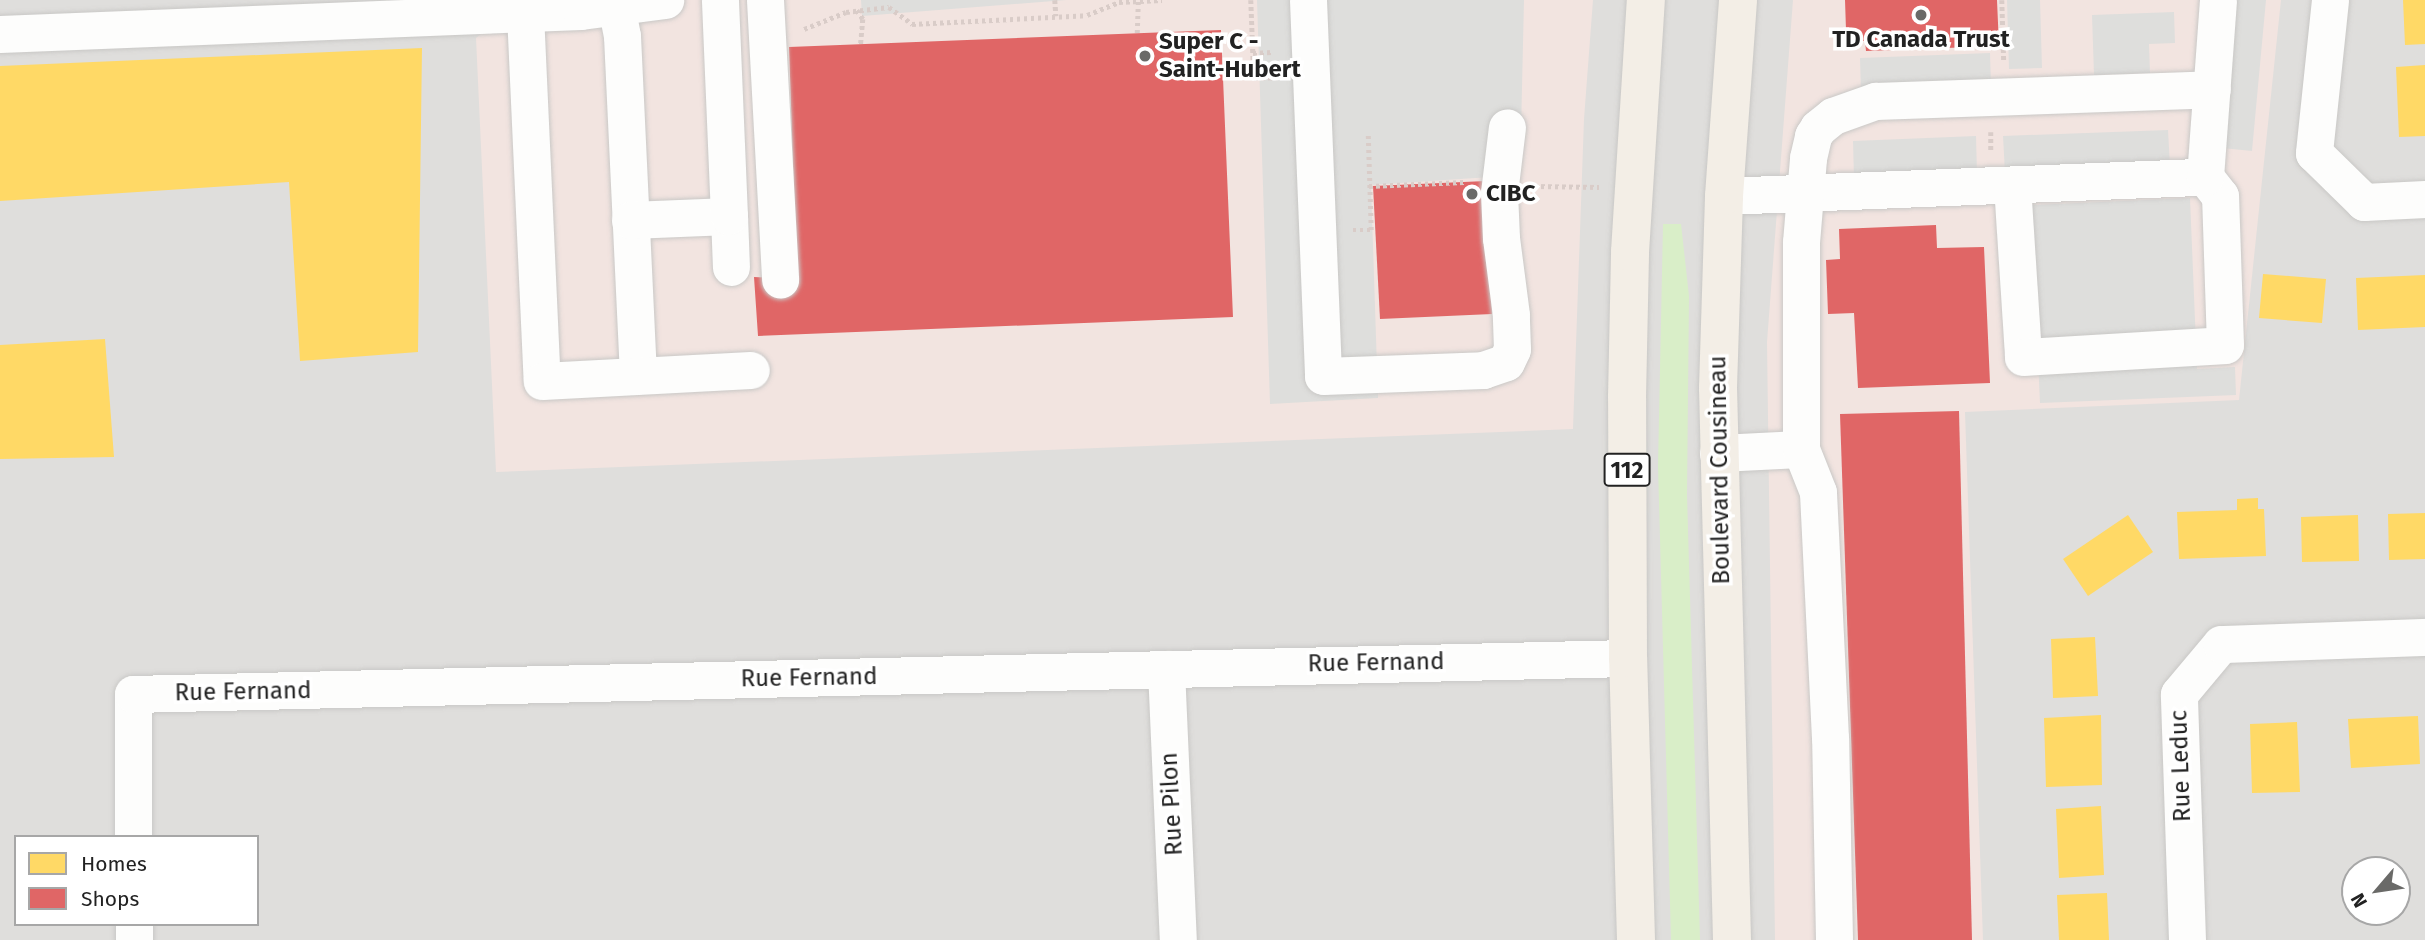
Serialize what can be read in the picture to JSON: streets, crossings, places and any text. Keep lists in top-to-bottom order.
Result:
{
  "streets": {
    "main road": ["112", "Boulevard Cousineau"],
    "street": ["Rue Fernand", "Rue Leduc", "Rue Pilon"]
  },
  "crossings": [
    ["112", "Rue Fernand"],
    ["Rue Fernand", "Rue Pilon"]
  ],
  "places": ["TD Canada Trust", "Super C - Saint-Hubert", "CIBC"],
  "legend": ["Homes", "Shops"],
  "north": "bottom left"
}
